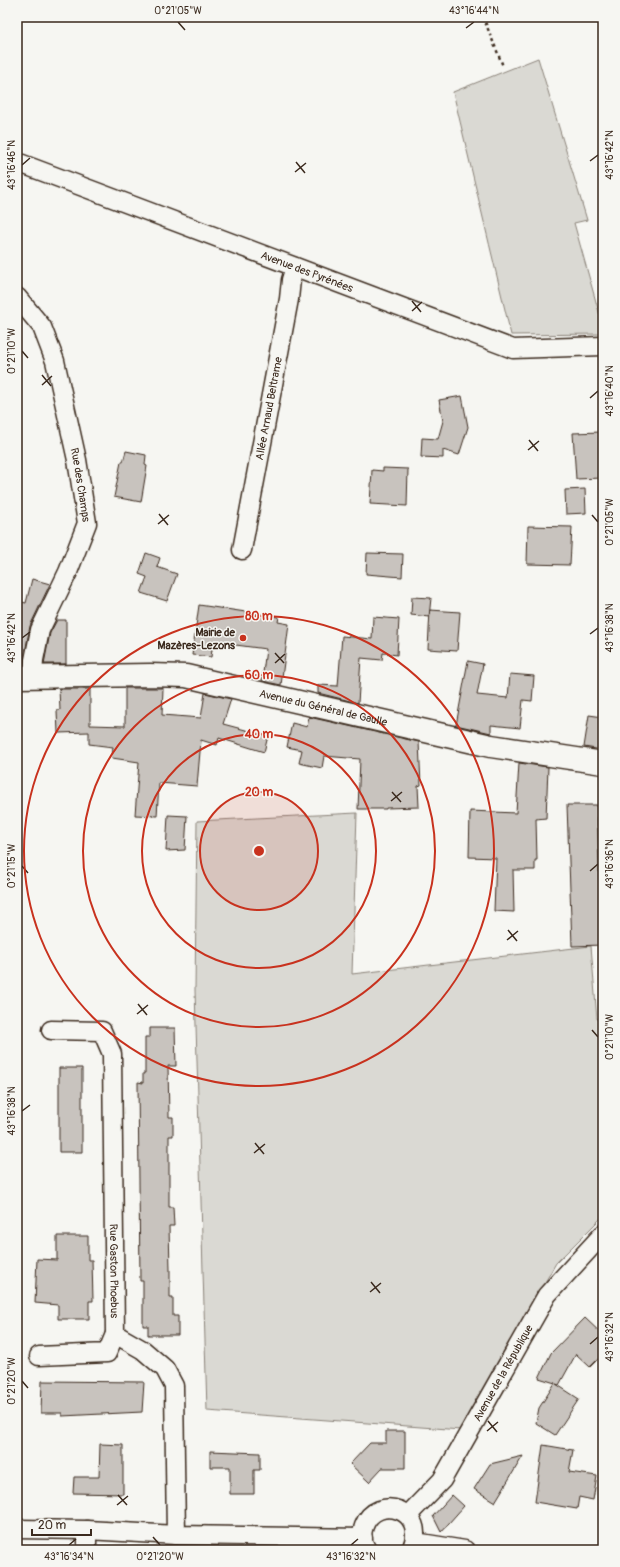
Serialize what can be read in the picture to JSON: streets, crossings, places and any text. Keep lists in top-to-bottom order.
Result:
{
  "streets": {
    "main road": ["Avenue du Général de Gaulle"],
    "street": [
      "Avenue des Pyrénées",
      "Allée Arnaud Beltrame",
      "Rue des Champs",
      "Rue Gaston Phoebus",
      "Avenue de la République"
    ]
  },
  "crossings": [
    ["Avenue des Pyrénées", "Allée Arnaud Beltrame"],
    ["Rue des Champs", "Avenue du Général de Gaulle"]
  ],
  "places": ["Mairie de Mazères-Lezons"],
  "scale_bar": "20 m",
  "coordinates": [
    "0°21'05\"W",
    "43°16'44\"N",
    "43°16'42\"N",
    "43°16'46\"N",
    "0°21'10\"W",
    "43°16'40\"N",
    "43°16'38\"N",
    "43°16'36\"N",
    "0°21'15\"W",
    "43°16'32\"N",
    "0°21'20\"W",
    "43°16'34\"N"
  ],
  "rings": [
    "80 m",
    "60 m",
    "40 m",
    "20 m"
  ]
}
